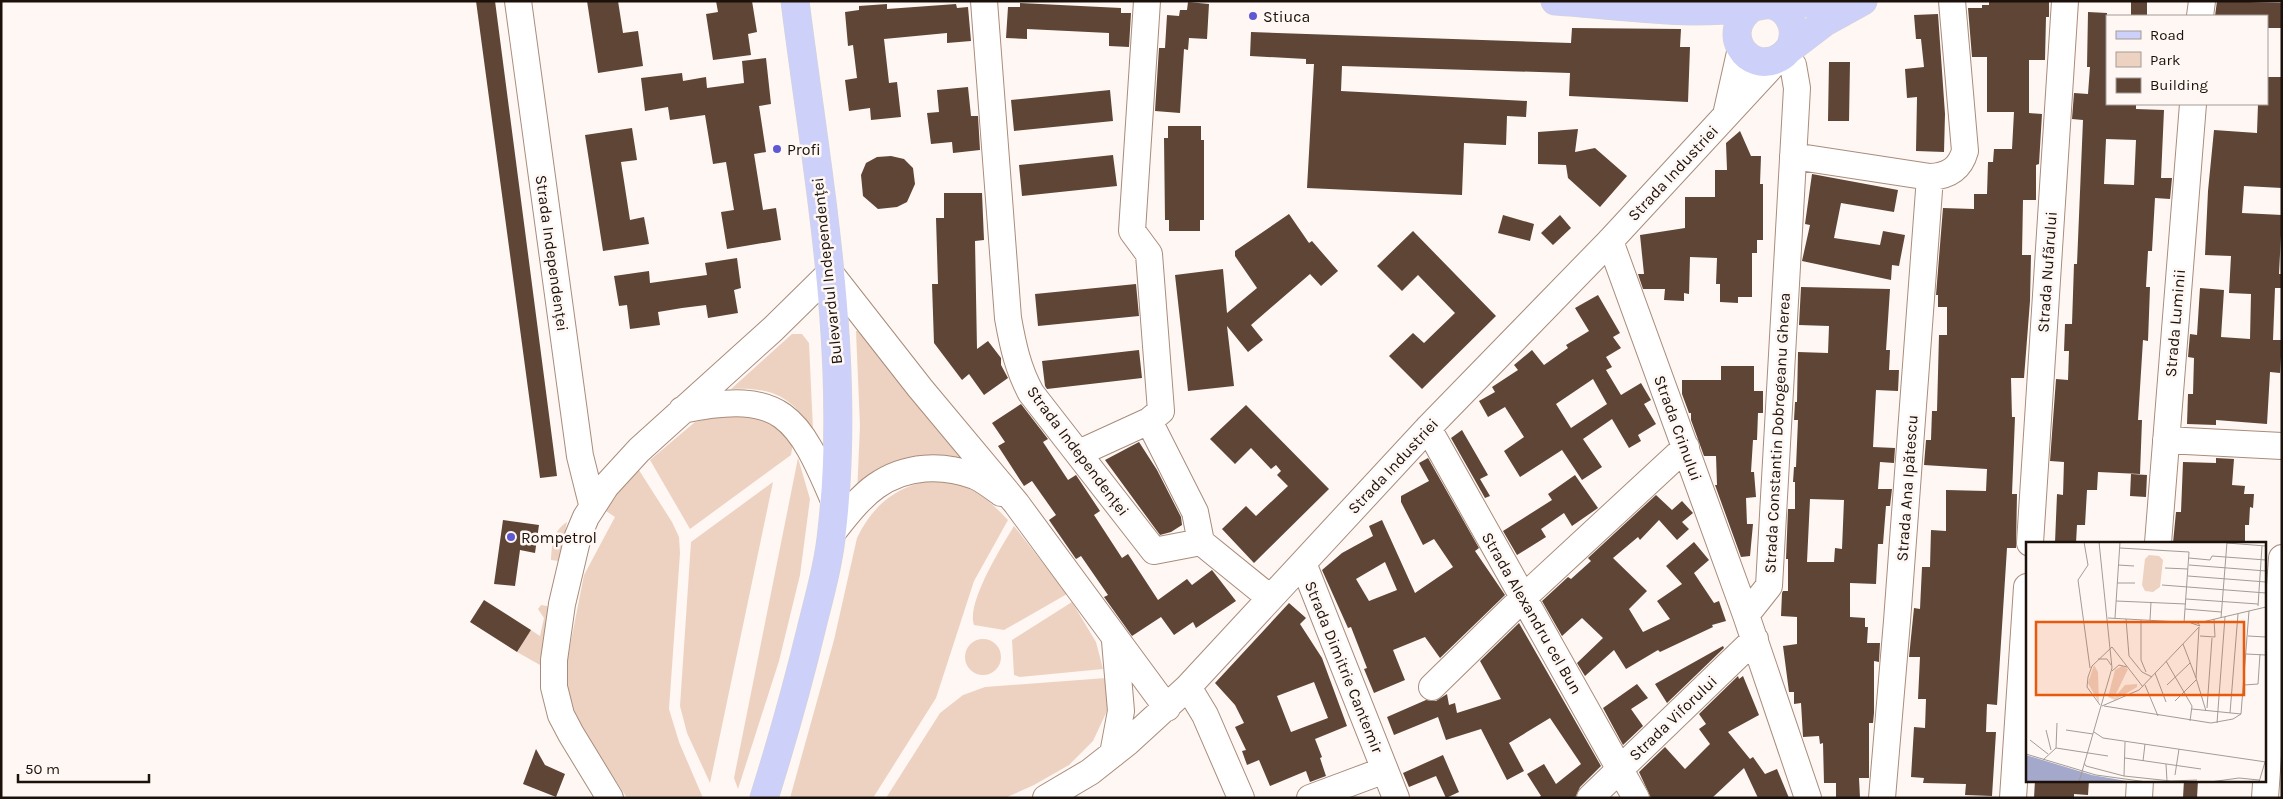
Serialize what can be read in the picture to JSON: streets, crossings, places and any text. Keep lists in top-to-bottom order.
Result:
{
  "streets": {
    "main road": ["Bulevardul Independenței"],
    "street": [
      "Strada Industriei",
      "Strada Independenței",
      "Strada Nufărului",
      "Strada Luminii",
      "Strada Crinului",
      "Strada Constantin Dobrogeanu Gherea",
      "Strada Ana Ipătescu",
      "Strada Alexandru cel Bun",
      "Strada Dimitrie Cantemir",
      "Strada Viforului"
    ]
  },
  "crossings": [
    ["Strada Industriei", "Strada Crinului"],
    ["Strada Industriei", "Strada Constantin Dobrogeanu Gherea"],
    ["Strada Industriei", "Strada Alexandru cel Bun"],
    ["Strada Industriei", "Strada Dimitrie Cantemir"],
    ["Strada Crinului", "Strada Constantin Dobrogeanu Gherea"],
    ["Strada Crinului", "Strada Viforului"],
    ["Strada Constantin Dobrogeanu Gherea", "Strada Viforului"],
    ["Strada Alexandru cel Bun", "Strada Viforului"]
  ],
  "places": ["Stiuca", "Profi", "Rompetrol"],
  "legend": ["Road", "Park", "Building"],
  "scale_bar": "50 m"
}
